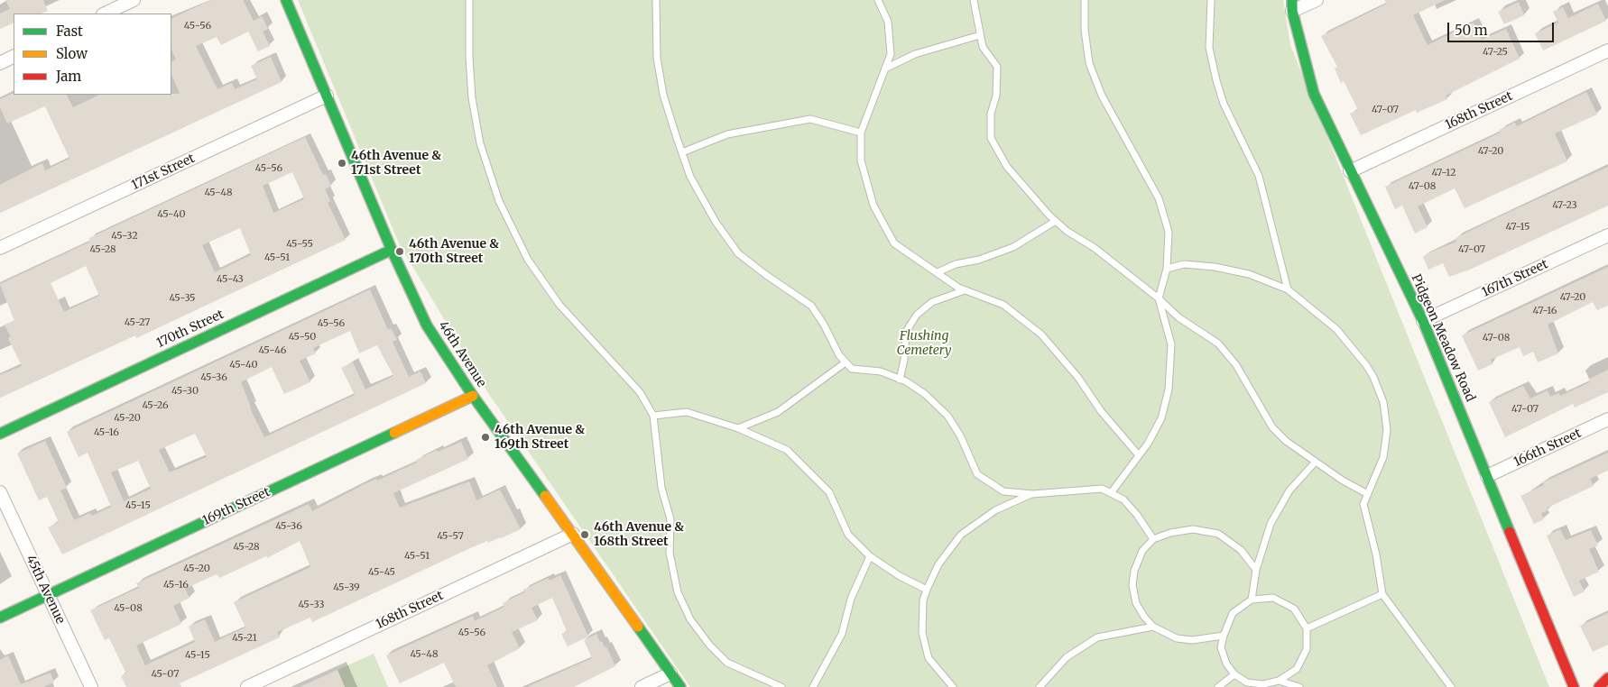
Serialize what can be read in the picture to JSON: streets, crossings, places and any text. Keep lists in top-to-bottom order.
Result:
{
  "streets": {
    "street": [
      "168th Street",
      "171st Street",
      "167th Street",
      "170th Street",
      "Pidgeon Meadow Road",
      "46th Avenue",
      "166th Street",
      "169th Street",
      "45th Avenue"
    ]
  },
  "crossings": [
    ["168th Street", "Pidgeon Meadow Road"],
    ["168th Street", "46th Avenue"],
    ["171st Street", "46th Avenue"],
    ["167th Street", "Pidgeon Meadow Road"],
    ["170th Street", "46th Avenue"],
    ["Pidgeon Meadow Road", "166th Street"],
    ["46th Avenue", "169th Street"],
    ["169th Street", "45th Avenue"]
  ],
  "parks": ["Flushing Cemetery"],
  "places": [
    "46th Avenue & 171st Street",
    "46th Avenue & 170th Street",
    "46th Avenue & 169th Street",
    "46th Avenue & 168th Street"
  ],
  "house_numbers": [
    "45-56",
    "47-25",
    "47-07",
    "47-20",
    "45-56",
    "47-12",
    "47-08",
    "45-48",
    "47-23",
    "45-40",
    "47-15",
    "45-32",
    "45-55",
    "45-28",
    "47-07",
    "45-51",
    "45-43",
    "47-20",
    "45-35",
    "47-16",
    "45-27",
    "45-56",
    "45-50",
    "47-08",
    "45-46",
    "45-40",
    "45-36",
    "45-30",
    "45-26",
    "47-07",
    "45-20",
    "45-16",
    "45-15",
    "45-36",
    "45-57",
    "45-28",
    "45-51",
    "45-20",
    "45-45",
    "45-16",
    "45-39",
    "45-33",
    "45-08",
    "45-56",
    "45-21",
    "45-48",
    "45-15",
    "45-07"
  ],
  "legend": ["Fast", "Slow", "Jam"],
  "scale_bar": "50 m"
}
